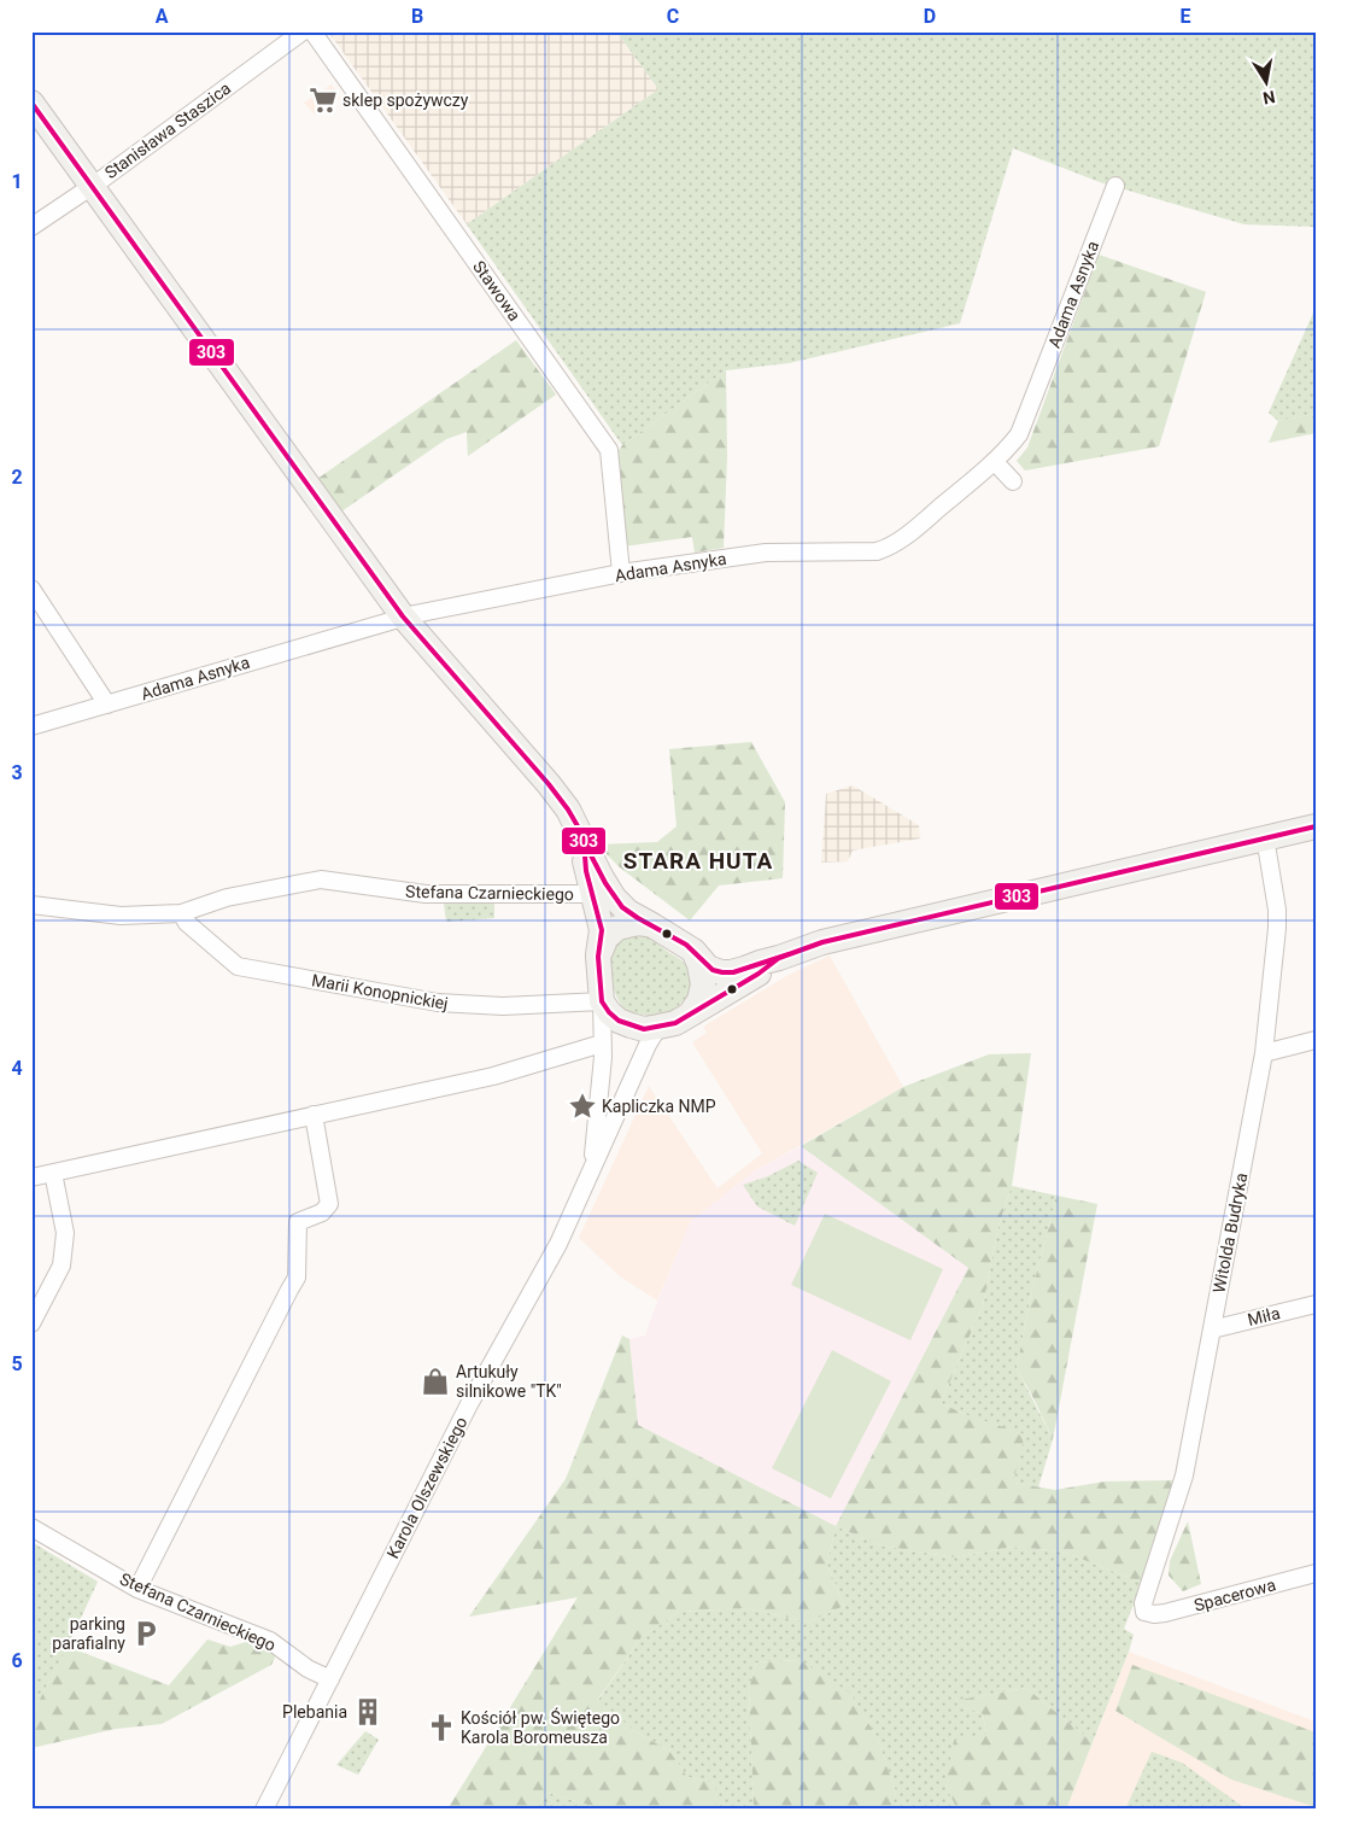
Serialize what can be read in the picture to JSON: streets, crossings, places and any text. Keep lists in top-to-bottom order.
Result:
{
  "streets": {
    "street": [
      "Stanisława Staszica",
      "Stawowa",
      "Adama Asnyka",
      "Stefana Czarnieckiego",
      "Marii Konopnickiej",
      "Witolda Budryka",
      "Miła",
      "Karola Olszewskiego",
      "Spacerowa"
    ]
  },
  "crossings": [
    ["Stawowa", "Adama Asnyka"],
    ["Stefana Czarnieckiego", "Marii Konopnickiej"],
    ["Stefana Czarnieckiego", "Karola Olszewskiego"],
    ["Marii Konopnickiej", "Karola Olszewskiego"],
    ["Witolda Budryka", "Miła"],
    ["Witolda Budryka", "Spacerowa"]
  ],
  "districts": ["STARA HUTA"],
  "places": {
    "supermarket": ["sklep spożywczy"],
    "place": ["Kapliczka NMP"],
    "shop": ["Artukuły silnikowe \"TK\""],
    "parking": ["parking parafialny"],
    "building": ["Plebania"],
    "church": ["Kościół pw. Świętego Karola Boromeusza"]
  },
  "lines": ["transit line 303"],
  "north": "bottom",
  "grid": {
    "columns": [
      "A",
      "B",
      "C",
      "D",
      "E"
    ],
    "rows": [
      "1",
      "2",
      "3",
      "4",
      "5",
      "6"
    ]
  }
}
